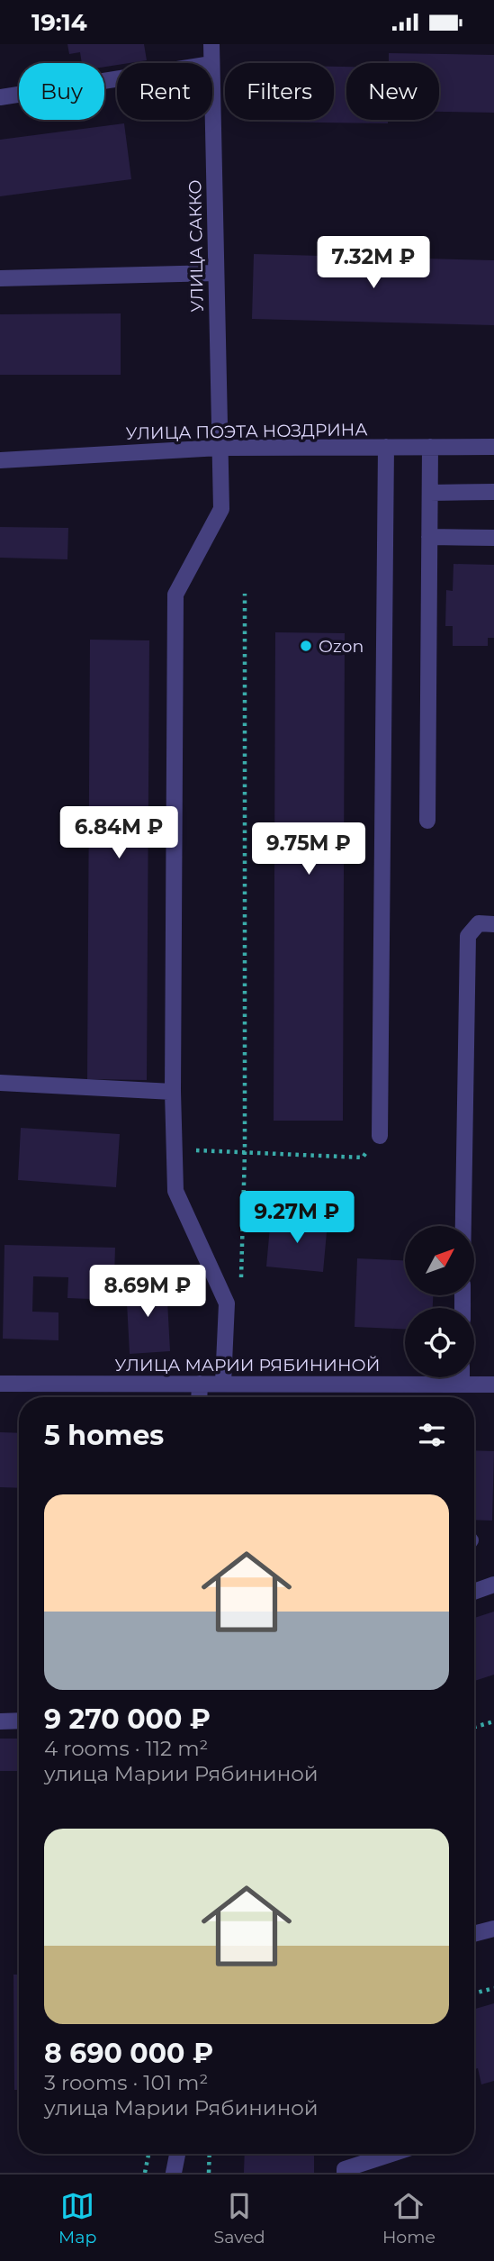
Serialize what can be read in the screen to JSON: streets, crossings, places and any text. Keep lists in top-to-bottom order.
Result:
{
  "streets": {
    "street": ["УЛИЦА САККО", "УЛИЦА ПОЭТА НОЗДРИНА", "УЛИЦА МАРИИ РЯБИНИНОЙ"]
  },
  "crossings": [
    ["УЛИЦА САККО", "УЛИЦА ПОЭТА НОЗДРИНА"],
    ["УЛИЦА САККО", "УЛИЦА МАРИИ РЯБИНИНОЙ"]
  ],
  "places": ["Ozon"],
  "north": "top right",
  "page": {
    "status": "19:14",
    "chip": [
      "Buy",
      "Rent",
      "Filters",
      "New"
    ],
    "price": [
      "7.32M ₽",
      "6.84M ₽",
      "9.75M ₽",
      "9.27M ₽",
      "8.69M ₽"
    ],
    "heading": "5 homes",
    "list": [
      {
        "name": "9 270 000 ₽",
        "note": "4 rooms · 112 m² · улица Марии Рябининой"
      },
      {
        "name": "8 690 000 ₽",
        "note": "3 rooms · 101 m² · улица Марии Рябининой"
      }
    ],
    "tabs": ["Map", "Saved", "Home"]
  }
}
